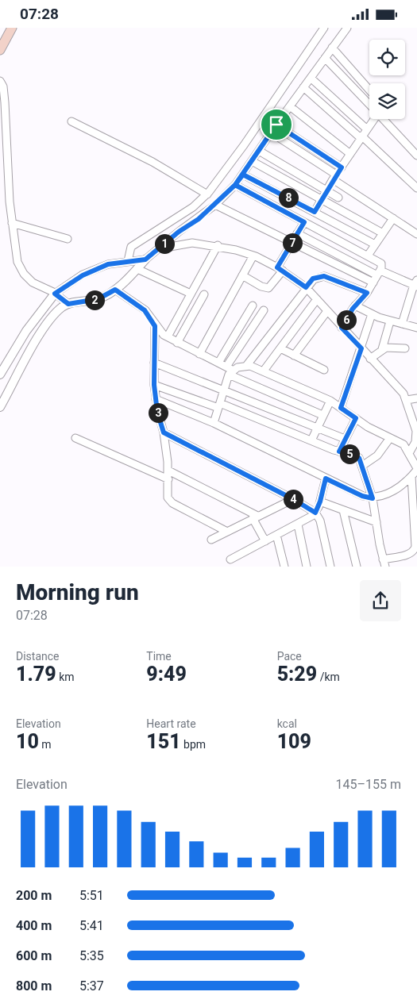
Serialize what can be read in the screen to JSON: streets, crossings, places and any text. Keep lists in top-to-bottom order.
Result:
{
  "page": {
    "status": "07:28",
    "pins": [
      "8",
      "7",
      "1",
      "2",
      "6",
      "3",
      "5",
      "4"
    ],
    "heading": ["Morning run", "07:28"],
    "stats": [
      ["Distance", "1.79 km"],
      ["Time", "9:49"],
      ["Pace", "5:29 /km"],
      ["Elevation", "10 m"],
      ["Heart rate", "151 bpm"],
      ["kcal", "109"]
    ],
    "chart": ["Elevation", "145–155 m"],
    "list": [
      {
        "name": "200 m",
        "note": "5:51"
      },
      {
        "name": "400 m",
        "note": "5:41"
      },
      {
        "name": "600 m",
        "note": "5:35"
      },
      {
        "name": "800 m",
        "note": "5:37"
      }
    ]
  }
}
